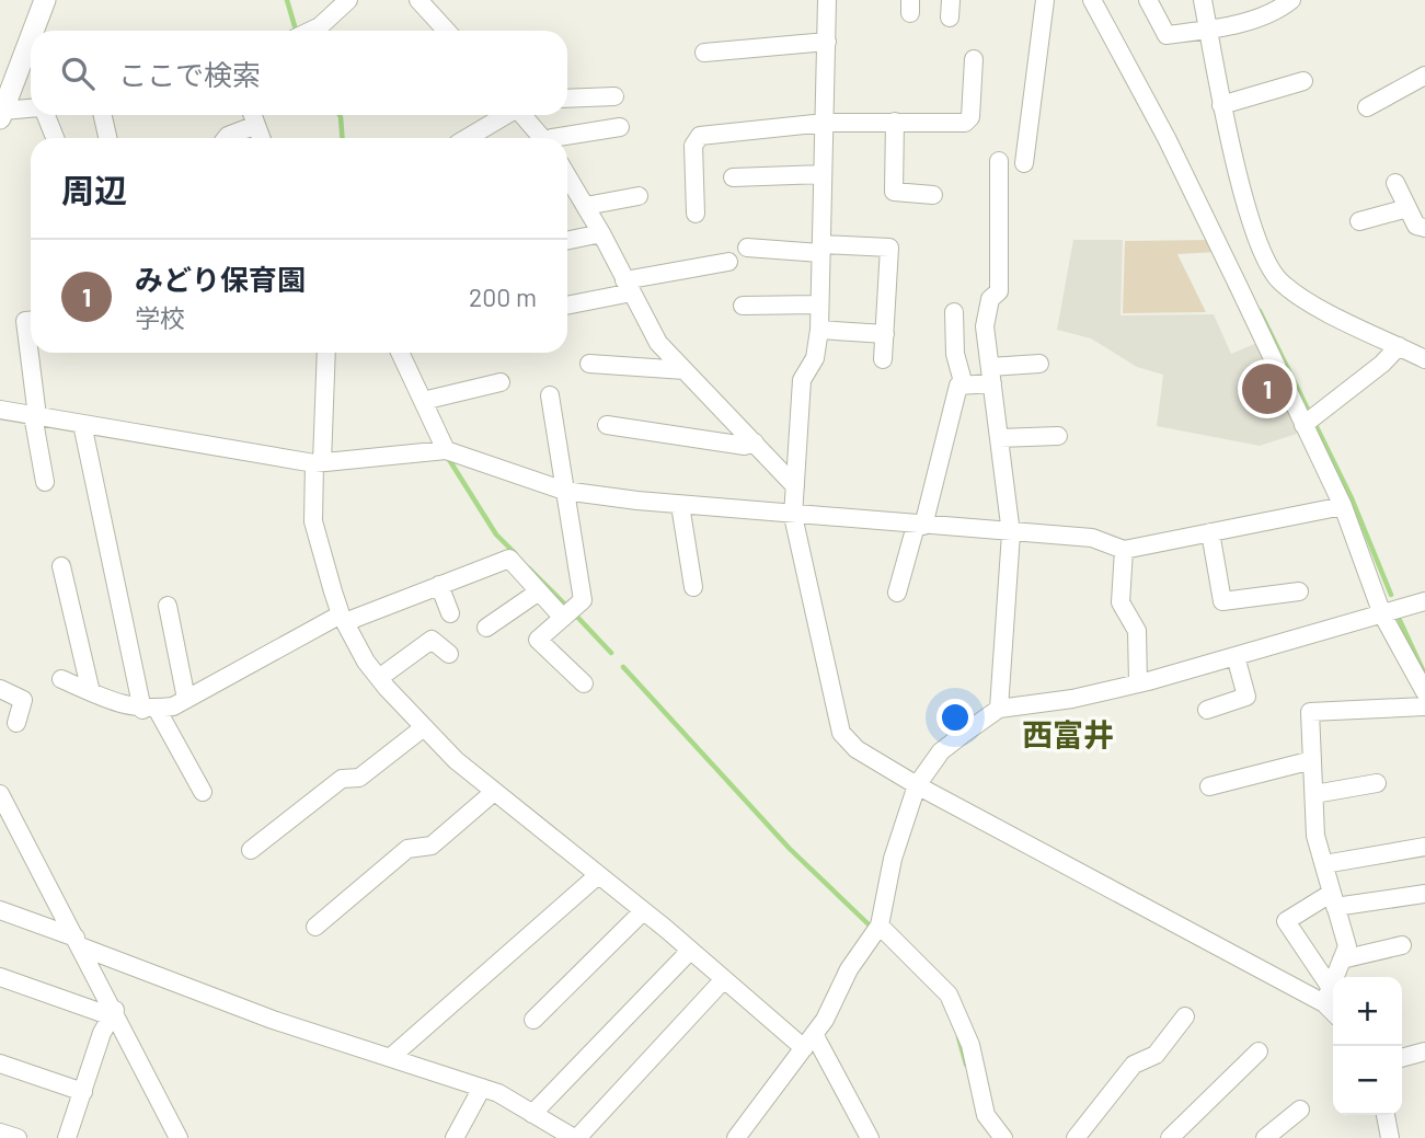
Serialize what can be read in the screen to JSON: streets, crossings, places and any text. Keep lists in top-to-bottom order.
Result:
{
  "districts": ["西富井"],
  "page": {
    "search": "ここで検索",
    "heading": "周辺",
    "list": [
      {
        "mark": "1",
        "name": "みどり保育園",
        "note": "学校",
        "value": "200 m"
      }
    ],
    "pins": "1",
    "map_buttons": ["+", "−"]
  }
}
